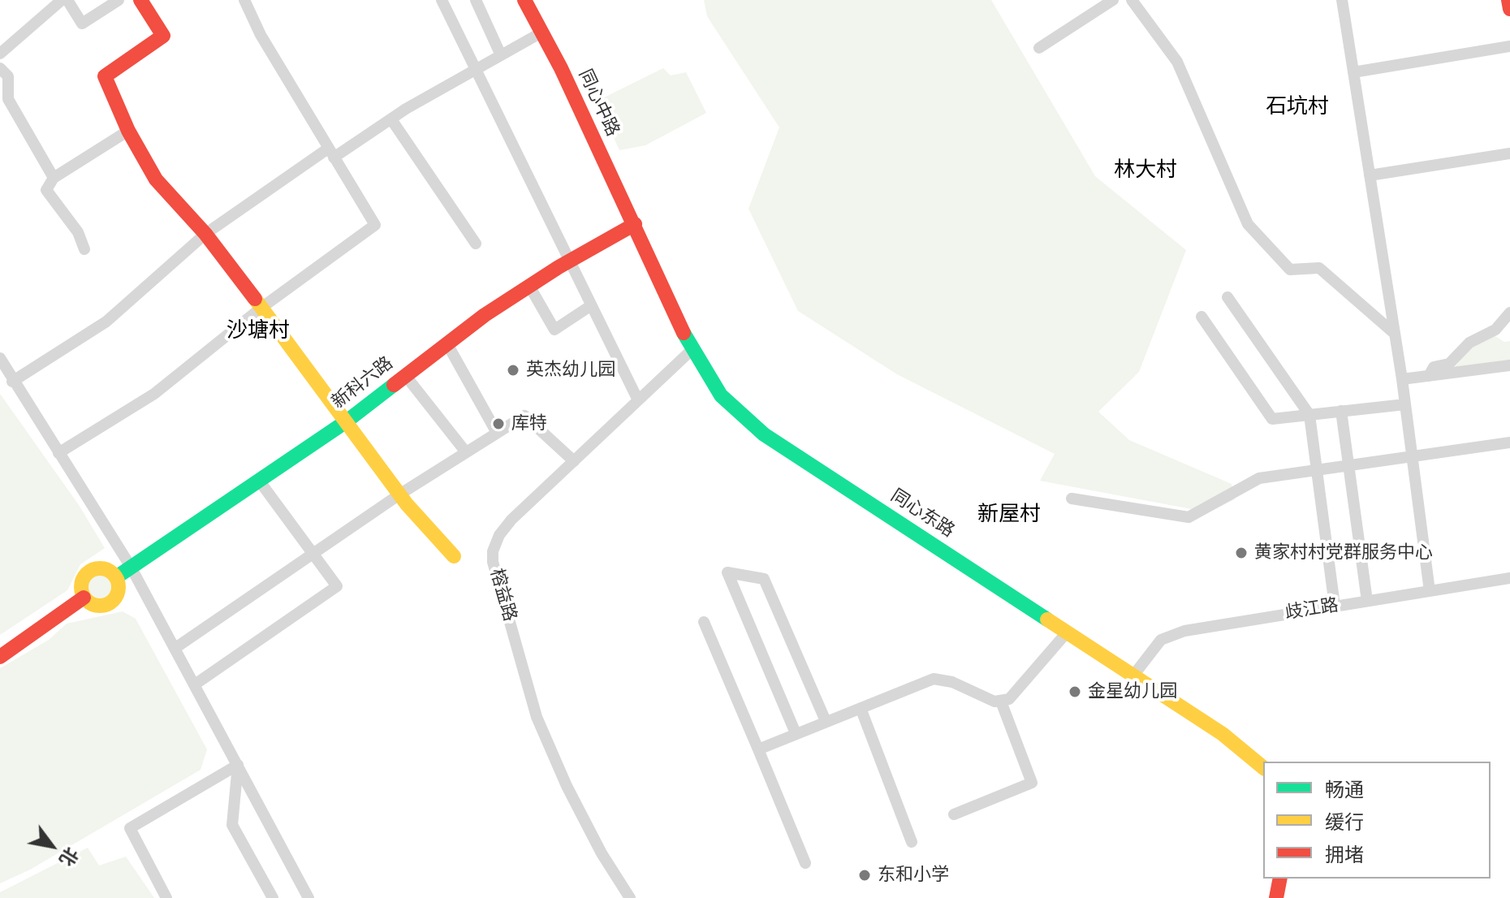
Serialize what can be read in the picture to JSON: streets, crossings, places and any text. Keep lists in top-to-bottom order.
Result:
{
  "streets": {
    "street": [
      "同心中路",
      "新科六路",
      "同心东路",
      "榕益路",
      "歧江路"
    ]
  },
  "crossings": [
    ["同心中路", "新科六路"],
    ["同心中路", "同心东路"],
    ["新科六路", "同心东路"],
    ["同心东路", "榕益路"],
    ["同心东路", "歧江路"]
  ],
  "districts": [
    "石坑村",
    "林大村",
    "沙塘村",
    "新屋村"
  ],
  "places": [
    "英杰幼儿园",
    "库特",
    "黄家村村党群服务中心",
    "金星幼儿园",
    "东和小学"
  ],
  "legend": ["畅通", "缓行", "拥堵"],
  "north": "bottom right"
}
